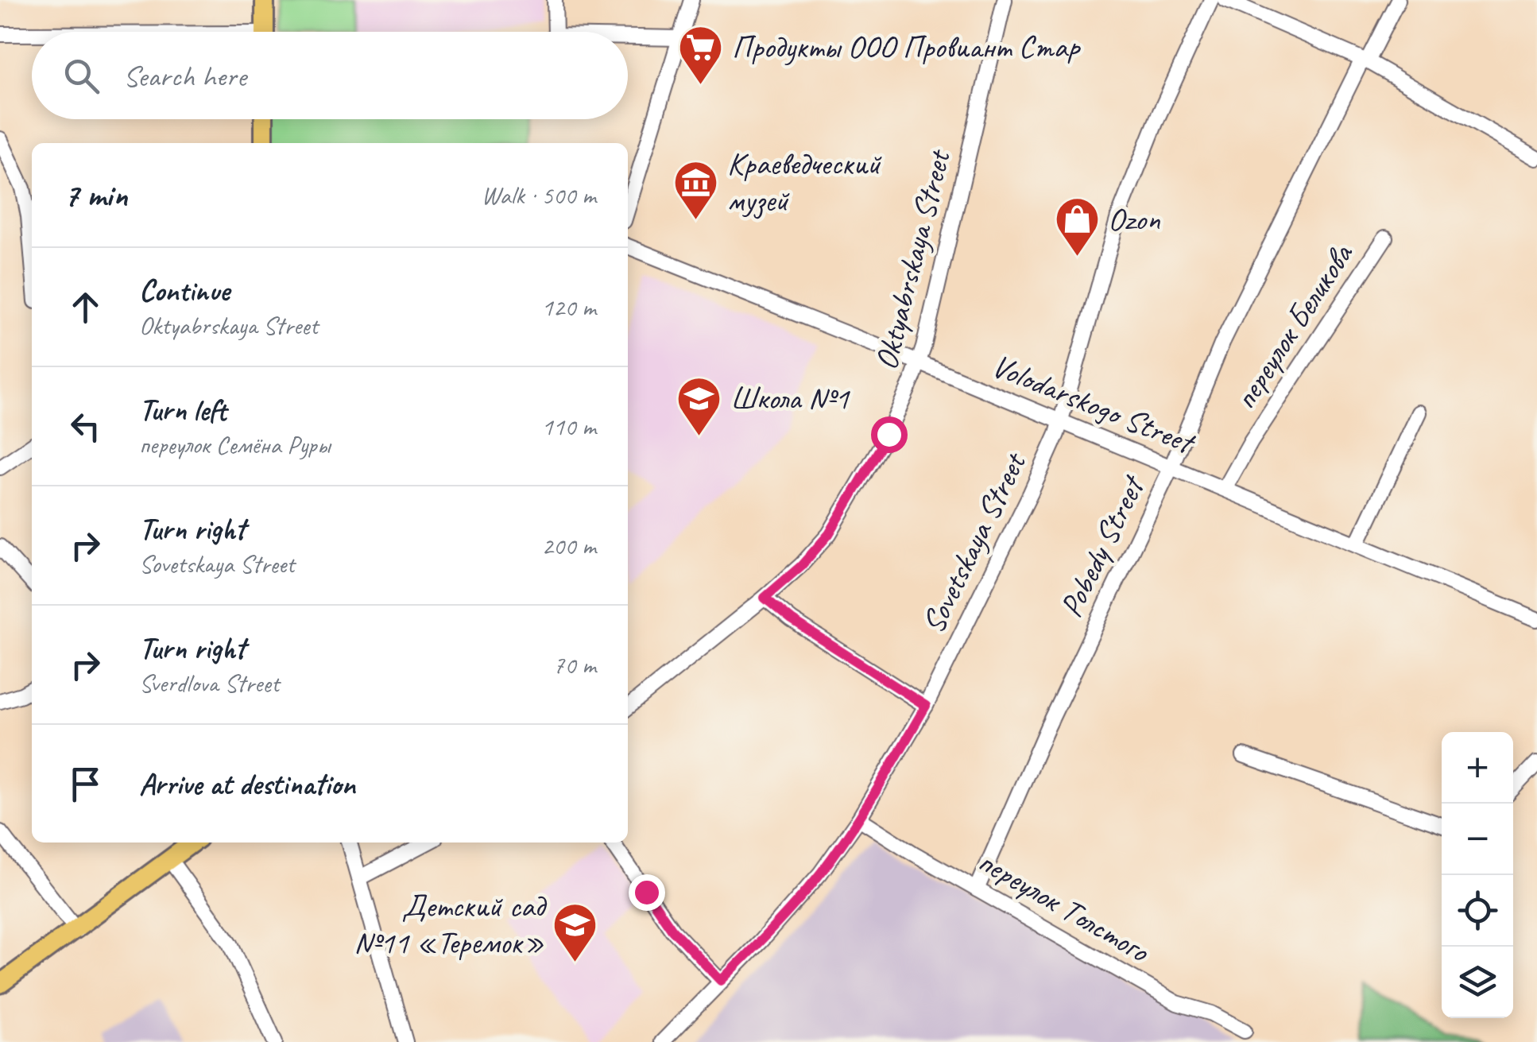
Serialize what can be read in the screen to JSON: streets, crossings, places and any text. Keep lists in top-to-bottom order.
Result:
{
  "streets": {
    "street": [
      "Oktyabrskaya Street",
      "переулок Беликова",
      "Volodarskogo Street",
      "Sovetskaya Street",
      "Pobedy Street",
      "переулок Толстого"
    ]
  },
  "crossings": [
    ["Oktyabrskaya Street", "Volodarskogo Street"],
    ["переулок Беликова", "Volodarskogo Street"],
    ["Volodarskogo Street", "Sovetskaya Street"],
    ["Volodarskogo Street", "Pobedy Street"],
    ["Sovetskaya Street", "переулок Толстого"],
    ["Pobedy Street", "переулок Толстого"]
  ],
  "places": {
    "supermarket": ["Продукты ООО Провиант Стар"],
    "museum": ["Краеведческий музей"],
    "shop": ["Ozon"],
    "school or university": ["Школа №1", "Детский сад №11 «Теремок»"]
  },
  "page": {
    "search": "Search here",
    "heading": ["7 min", "Walk · 500 m"],
    "list": [
      ["Continue", "Oktyabrskaya Street", "120 m"],
      ["Turn left", "переулок Семёна Руры", "110 m"],
      ["Turn right", "Sovetskaya Street", "200 m"],
      ["Turn right", "Sverdlova Street", "70 m"],
      "Arrive at destination"
    ],
    "map_buttons": ["+", "−"]
  }
}
